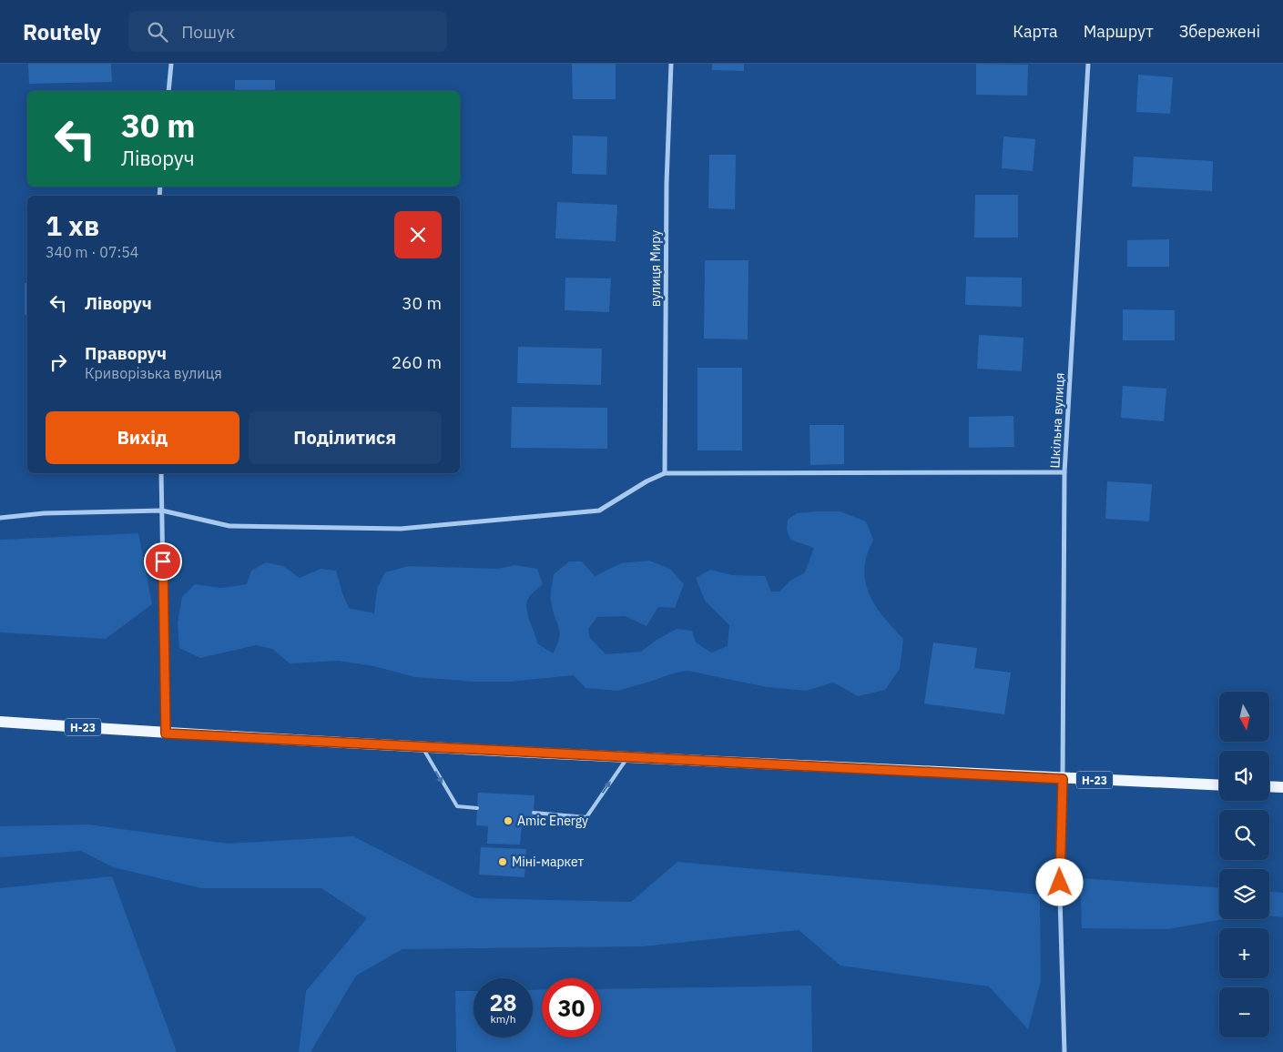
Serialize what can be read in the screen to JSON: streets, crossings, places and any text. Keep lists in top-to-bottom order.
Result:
{
  "streets": {
    "main road": ["Н-23"],
    "street": ["вулиця Миру", "Шкільна вулиця"]
  },
  "crossings": [
    ["Шкільна вулиця", "Н-23"]
  ],
  "places": ["Amic Energy", "Міні-маркет"],
  "north": "bottom",
  "page": {
    "header": "Routely",
    "search": "Пошук",
    "nav": ["Карта", "Маршрут", "Збережені"],
    "turn": ["30 m", "Ліворуч"],
    "heading": ["1 хв", "340 m · 07:54"],
    "list": [
      {
        "name": "Ліворуч",
        "value": "30 m"
      },
      {
        "name": "Праворуч",
        "note": "Криворізька вулиця",
        "value": "260 m"
      }
    ],
    "buttons": ["Вихід", "Поділитися"],
    "map_buttons": ["+", "−"],
    "speed": "28 km/h",
    "limit": "30"
  }
}
